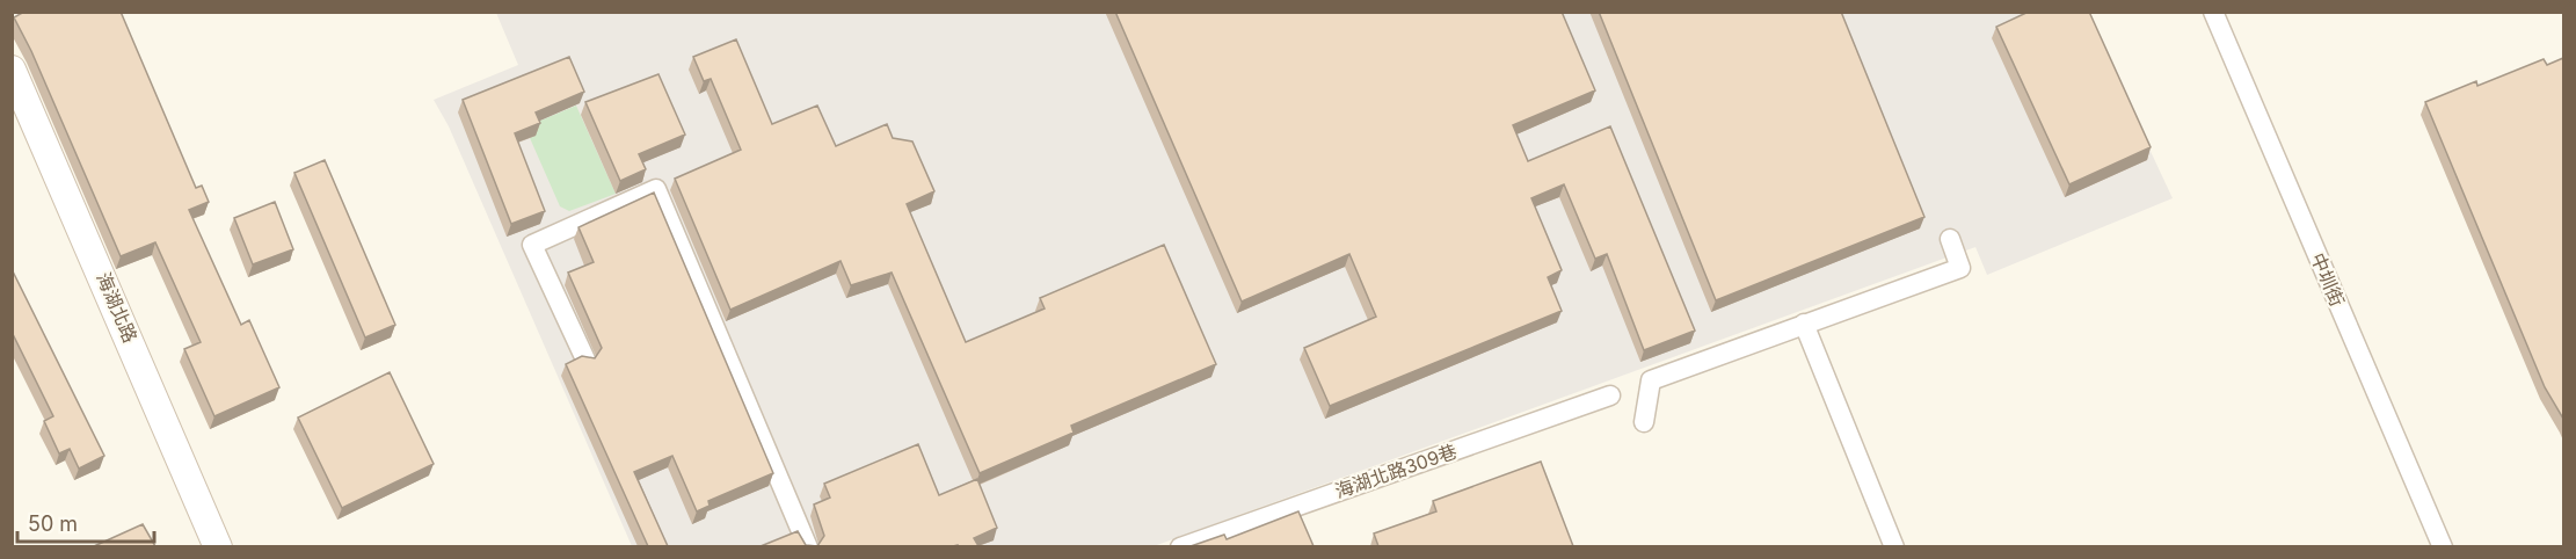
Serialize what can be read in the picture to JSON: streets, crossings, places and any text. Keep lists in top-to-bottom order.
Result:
{
  "streets": {
    "street": ["中圳街", "海湖北路", "海湖北路309巷"]
  },
  "scale_bar": "50 m"
}
